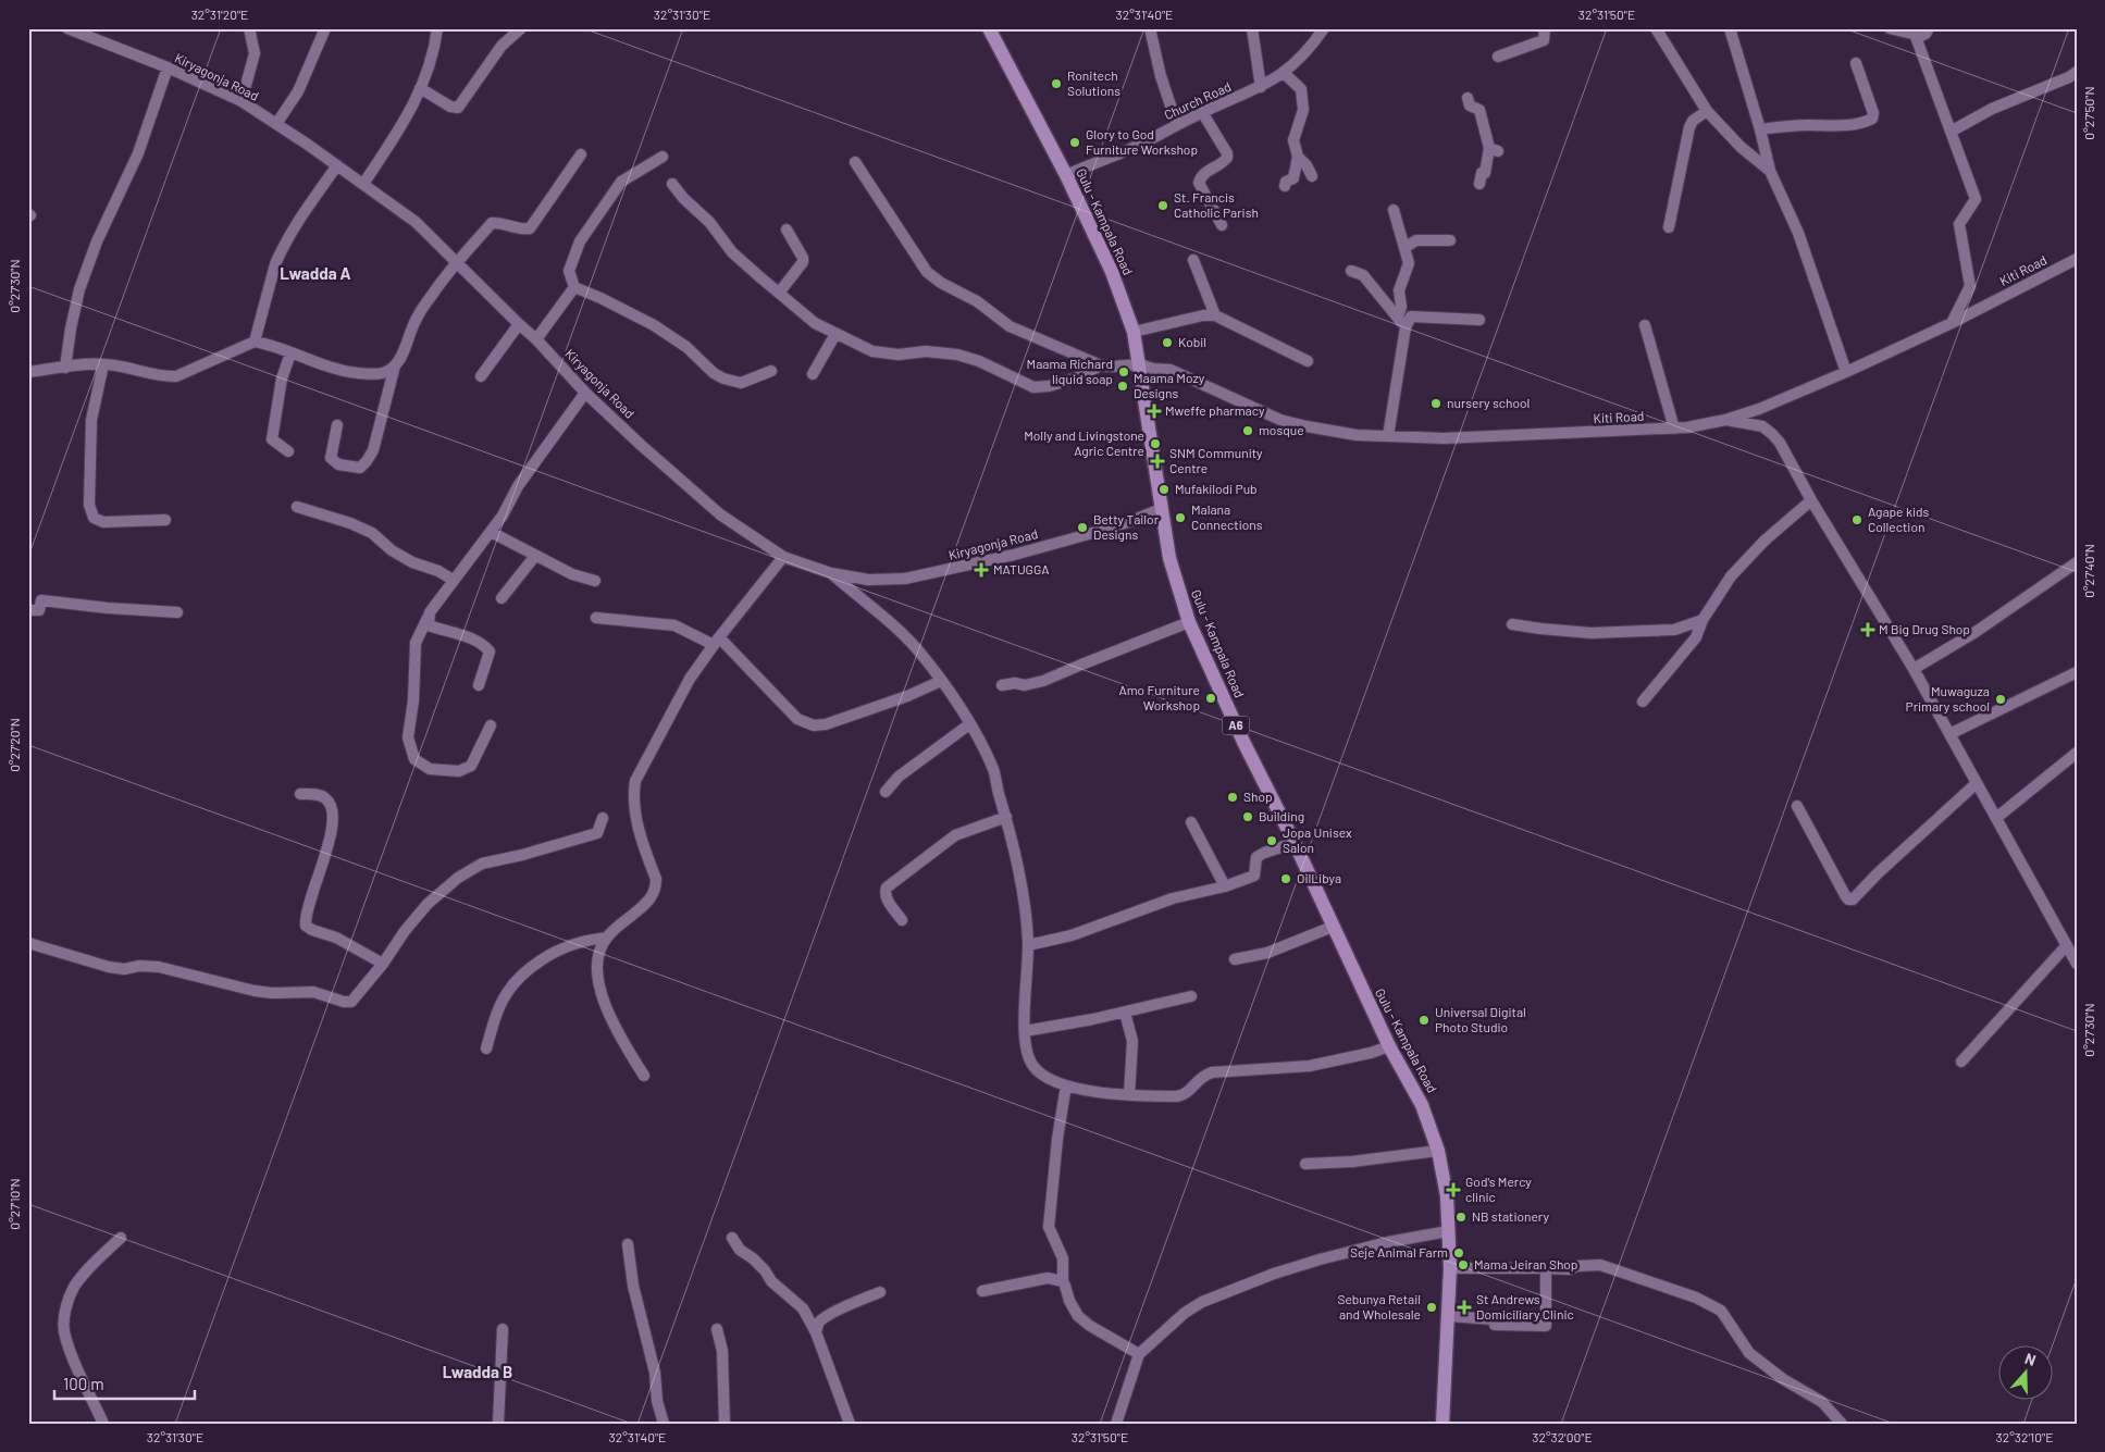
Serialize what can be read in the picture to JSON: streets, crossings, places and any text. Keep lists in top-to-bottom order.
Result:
{
  "streets": {
    "main road": ["Gulu - Kampala Road", "A6"],
    "street": ["Kiryagonja Road", "Church Road", "Kiti Road"]
  },
  "crossings": [
    ["Kiryagonja Road", "Gulu - Kampala Road"],
    ["Church Road", "Gulu - Kampala Road"],
    ["Gulu - Kampala Road", "Kiti Road"]
  ],
  "districts": ["Lwadda A", "Lwadda B"],
  "places": {
    "other": [
      "Ronitech Solutions",
      "Glory to God Furniture Workshop",
      "St. Francis Catholic Parish",
      "Kobil",
      "Maama Richard liquid soap",
      "Maama Mozy Designs",
      "nursery school",
      "mosque",
      "Molly and Livingstone Agric Centre",
      "Mufakilodi Pub",
      "Malana Connections",
      "Agape kids Collection",
      "Betty Tailor Designs",
      "Amo Furniture Workshop",
      "Muwaguza Primary school",
      "Shop",
      "Building",
      "Jopa Unisex Salon",
      "OilLibya",
      "Universal Digital Photo Studio",
      "NB stationery",
      "Seje Animal Farm",
      "Mama Jeiran Shop",
      "Sebunya Retail and Wholesale"
    ],
    "health": [
      "Mweffe pharmacy",
      "SNM Community Centre",
      "MATUGGA",
      "M Big Drug Shop",
      "God's Mercy clinic",
      "St Andrews Domiciliary Clinic"
    ]
  },
  "scale_bar": "100 m",
  "north": "top",
  "coordinates": [
    "32°31'20\"E",
    "32°31'30\"E",
    "32°31'40\"E",
    "32°31'50\"E",
    "0°27'50\"N",
    "0°27'30\"N",
    "0°27'40\"N",
    "0°27'20\"N",
    "0°27'10\"N",
    "32°32'00\"E",
    "32°32'10\"E"
  ]
}
